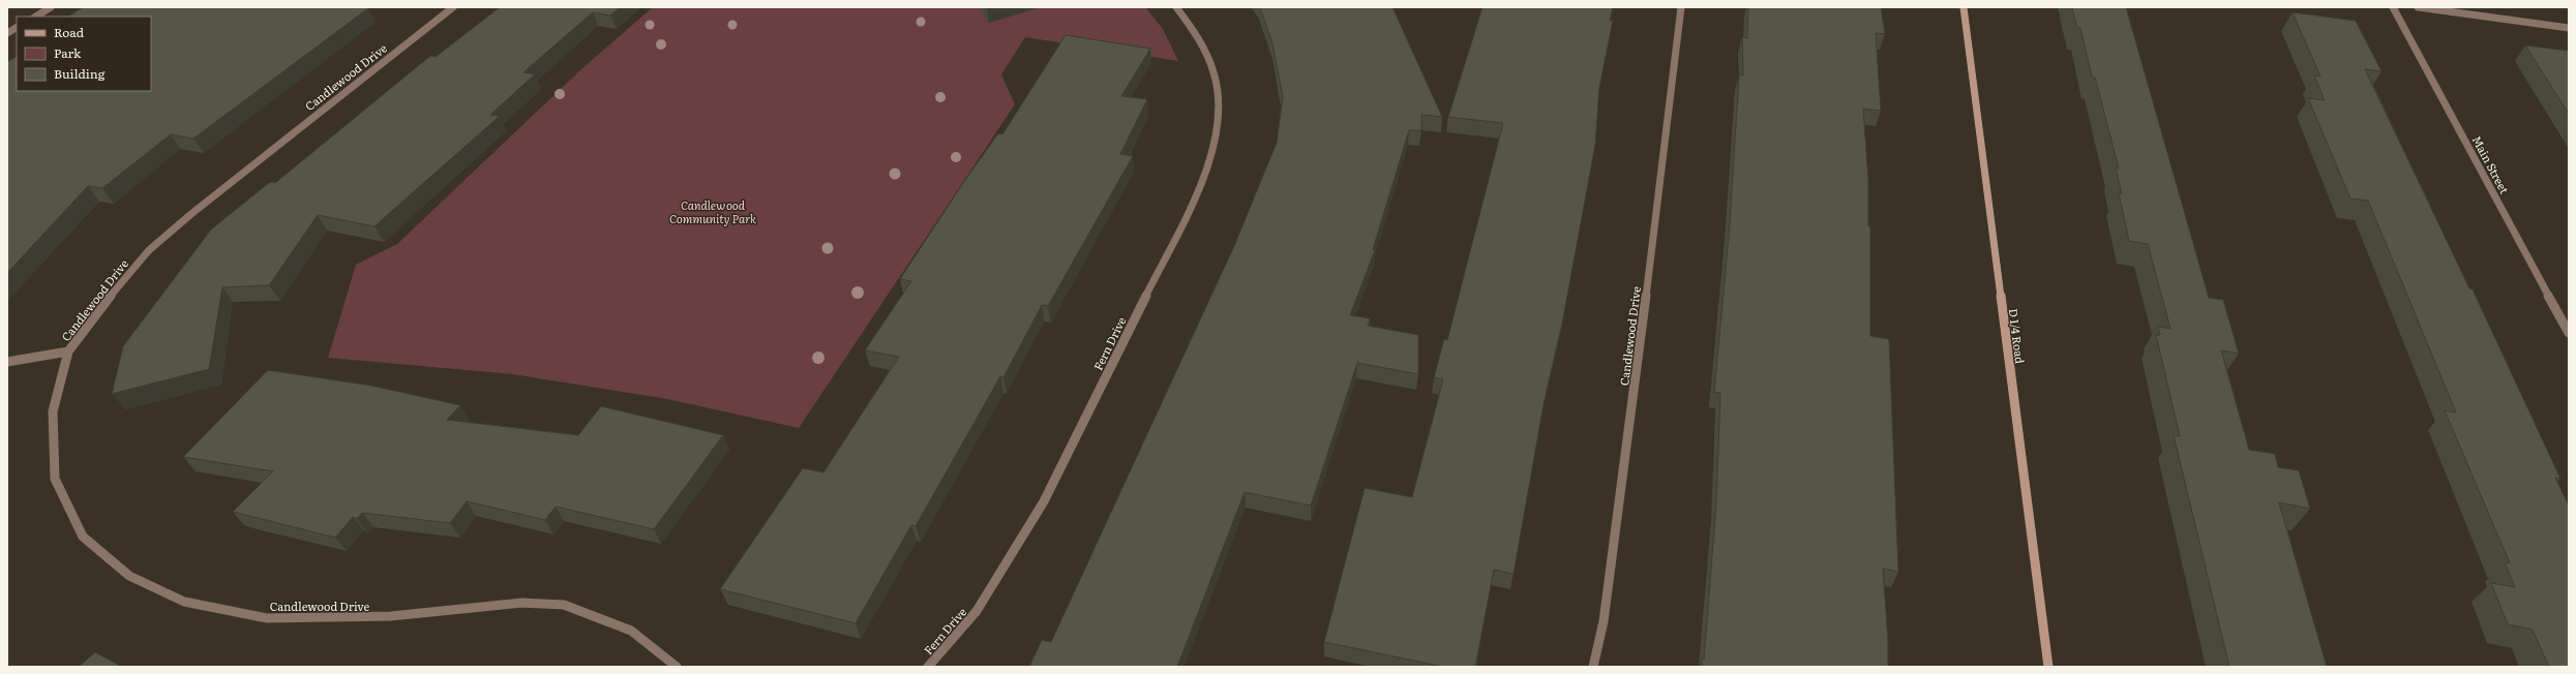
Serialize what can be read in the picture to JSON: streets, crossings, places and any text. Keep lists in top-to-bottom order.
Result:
{
  "streets": {
    "street": [
      "Candlewood Drive",
      "Main Street",
      "D 1/4 Road",
      "Fern Drive"
    ]
  },
  "parks": ["Candlewood Community Park"],
  "legend": ["Road", "Park", "Building"]
}
